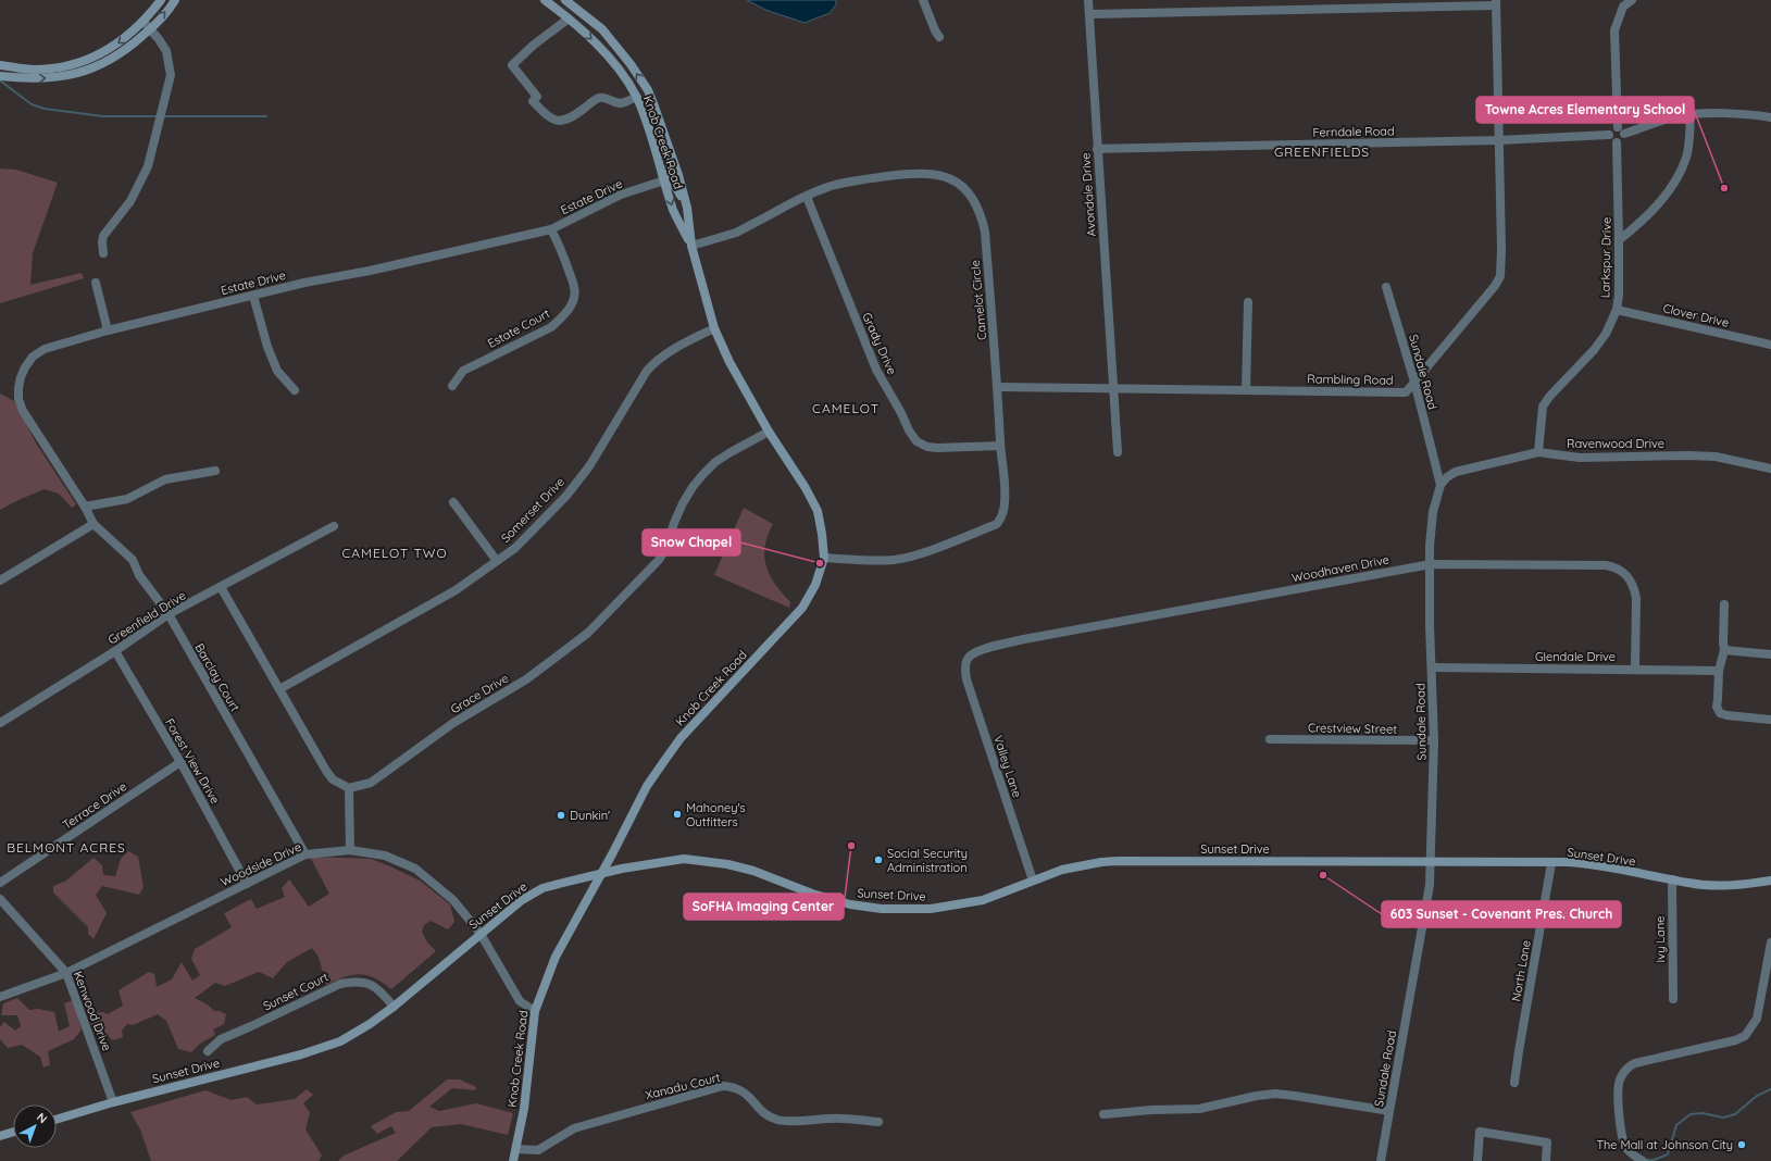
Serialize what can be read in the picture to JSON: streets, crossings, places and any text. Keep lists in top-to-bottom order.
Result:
{
  "streets": {
    "main road": ["Knob Creek Road", "Sunset Drive"],
    "street": [
      "Ferndale Road",
      "Avondale Drive",
      "Estate Drive",
      "Larkspur Drive",
      "Camelot Circle",
      "Clover Drive",
      "Estate Court",
      "Grady Drive",
      "Sundale Road",
      "Rambling Road",
      "Ravenwood Drive",
      "Somerset Drive",
      "Woodhaven Drive",
      "Greenfield Drive",
      "Glendale Drive",
      "Barclay Court",
      "Grace Drive",
      "Crestview Street",
      "Forest View Drive",
      "Valley Lane",
      "Terrace Drive",
      "Woodside Drive",
      "Ivy Lane",
      "North Lane",
      "Sunset Court",
      "Kenwood Drive",
      "Xanadu Court"
    ]
  },
  "crossings": [
    ["Ferndale Road", "Avondale Drive"],
    ["Ferndale Road", "Larkspur Drive"],
    ["Ferndale Road", "Rambling Road"],
    ["Knob Creek Road", "Estate Drive"],
    ["Knob Creek Road", "Camelot Circle"],
    ["Knob Creek Road", "Somerset Drive"],
    ["Knob Creek Road", "Grace Drive"],
    ["Knob Creek Road", "Sunset Drive"],
    ["Knob Creek Road", "Woodside Drive"],
    ["Knob Creek Road", "Xanadu Court"],
    ["Avondale Drive", "Rambling Road"],
    ["Estate Drive", "Estate Court"],
    ["Estate Drive", "Barclay Court"],
    ["Larkspur Drive", "Clover Drive"],
    ["Larkspur Drive", "Ravenwood Drive"],
    ["Camelot Circle", "Grady Drive"],
    ["Camelot Circle", "Rambling Road"],
    ["Sundale Road", "Rambling Road"],
    ["Sundale Road", "Ravenwood Drive"],
    ["Sundale Road", "Woodhaven Drive"],
    ["Sundale Road", "Glendale Drive"],
    ["Sundale Road", "Crestview Street"],
    ["Sundale Road", "Sunset Drive"],
    ["Woodhaven Drive", "Glendale Drive"],
    ["Woodhaven Drive", "Valley Lane"],
    ["Greenfield Drive", "Barclay Court"],
    ["Greenfield Drive", "Forest View Drive"],
    ["Barclay Court", "Woodside Drive"],
    ["Forest View Drive", "Terrace Drive"],
    ["Forest View Drive", "Woodside Drive"],
    ["Valley Lane", "Sunset Drive"],
    ["Sunset Drive", "Woodside Drive"],
    ["Sunset Drive", "Ivy Lane"],
    ["Sunset Drive", "North Lane"],
    ["Sunset Drive", "Sunset Court"],
    ["Sunset Drive", "Kenwood Drive"],
    ["Woodside Drive", "Kenwood Drive"]
  ],
  "districts": [
    "GREENFIELDS",
    "CAMELOT",
    "CAMELOT TWO",
    "BELMONT ACRES"
  ],
  "places": [
    "Towne Acres Elementary School",
    "Snow Chapel",
    "Mahoney's Outfitters",
    "Dunkin'",
    "SoFHA Imaging Center",
    "Social Security Administration",
    "603 Sunset - Covenant Pres. Church",
    "The Mall at Johnson City"
  ],
  "north": "top right"
}
